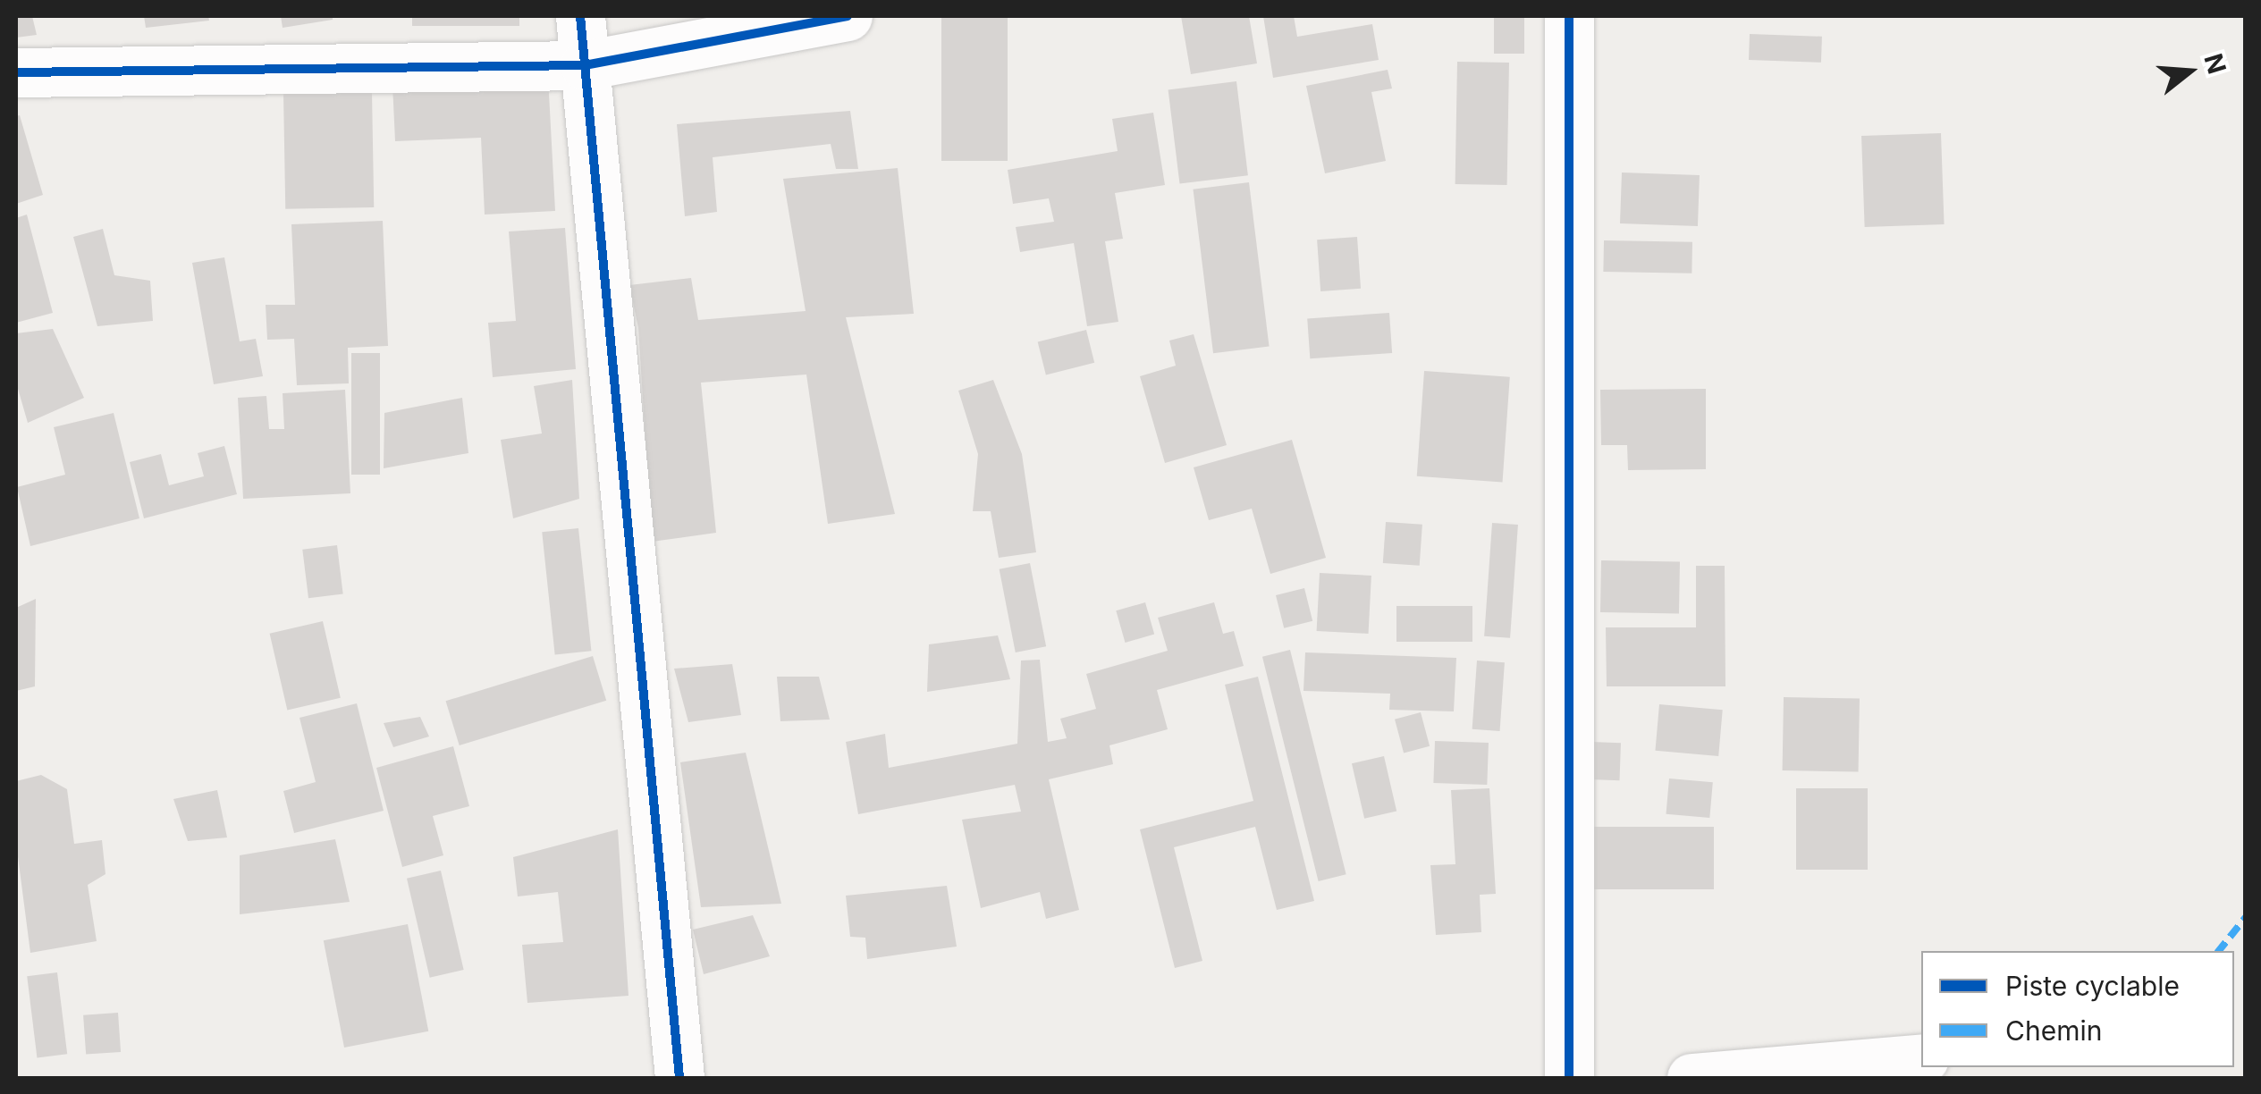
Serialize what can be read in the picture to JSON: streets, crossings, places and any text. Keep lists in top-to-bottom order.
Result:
{
  "legend": ["Piste cyclable", "Chemin"],
  "north": "right"
}
